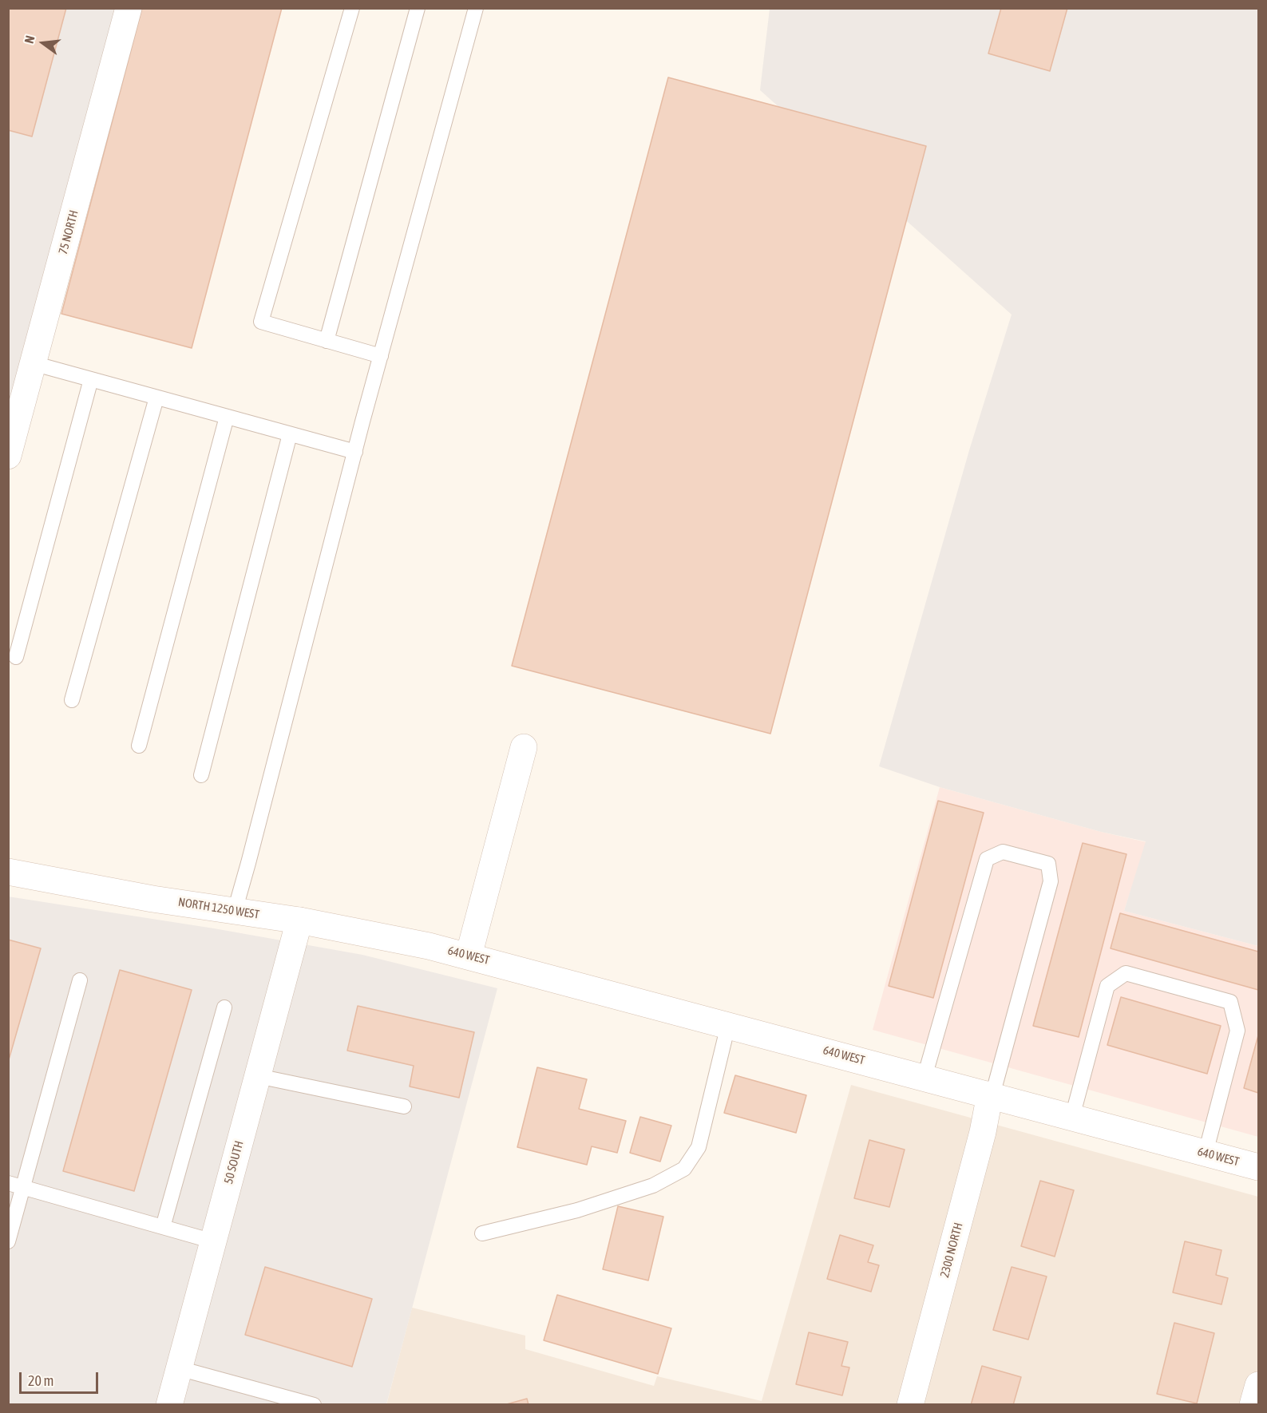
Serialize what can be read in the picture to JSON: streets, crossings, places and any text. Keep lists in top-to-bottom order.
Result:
{
  "streets": {
    "street": [
      "75 NORTH",
      "NORTH 1250 WEST",
      "640 WEST",
      "50 SOUTH",
      "2300 NORTH"
    ]
  },
  "crossings": [
    ["NORTH 1250 WEST", "640 WEST"],
    ["NORTH 1250 WEST", "50 SOUTH"],
    ["640 WEST", "2300 NORTH"]
  ],
  "scale_bar": "20 m",
  "north": "left"
}
